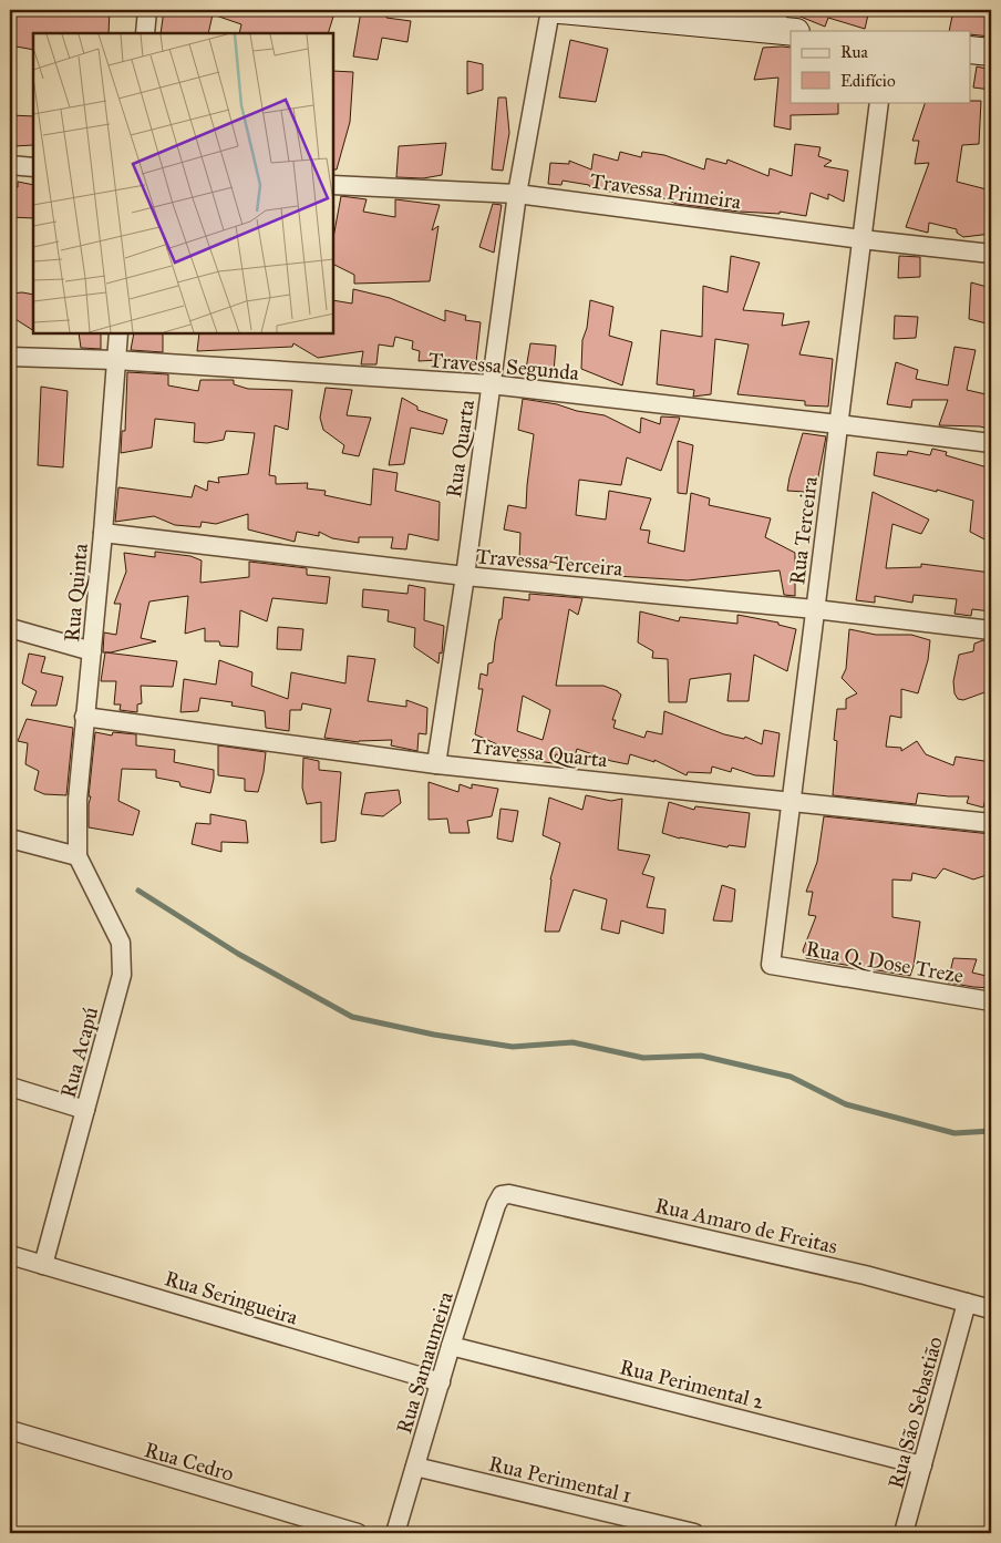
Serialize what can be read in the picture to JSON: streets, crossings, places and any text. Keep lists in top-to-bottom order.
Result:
{
  "streets": {
    "street": [
      "Travessa Primeira",
      "Travessa Segunda",
      "Rua Quarta",
      "Rua Terceira",
      "Travessa Terceira",
      "Rua Quinta",
      "Travessa Quarta",
      "Rua Q. Dose Treze",
      "Rua Acapú",
      "Rua Amaro de Freitas",
      "Rua Seringueira",
      "Rua Samaumeira",
      "Rua Perimental 2",
      "Rua São Sebastião",
      "Rua Cedro",
      "Rua Perimental 1"
    ]
  },
  "crossings": [
    ["Travessa Primeira", "Rua Quarta"],
    ["Travessa Primeira", "Rua Terceira"],
    ["Travessa Segunda", "Rua Quarta"],
    ["Travessa Segunda", "Rua Terceira"],
    ["Travessa Segunda", "Rua Quinta"],
    ["Rua Quarta", "Travessa Terceira"],
    ["Rua Quarta", "Travessa Quarta"],
    ["Rua Terceira", "Travessa Terceira"],
    ["Rua Terceira", "Travessa Quarta"],
    ["Rua Terceira", "Rua Q. Dose Treze"],
    ["Travessa Terceira", "Rua Quinta"],
    ["Rua Quinta", "Travessa Quarta"],
    ["Rua Quinta", "Rua Acapú"],
    ["Rua Acapú", "Rua Seringueira"],
    ["Rua Amaro de Freitas", "Rua Samaumeira"],
    ["Rua Amaro de Freitas", "Rua São Sebastião"],
    ["Rua Seringueira", "Rua Samaumeira"],
    ["Rua Samaumeira", "Rua Perimental 2"],
    ["Rua Samaumeira", "Rua Perimental 1"],
    ["Rua Perimental 2", "Rua São Sebastião"]
  ],
  "legend": ["Rua", "Edifício"]
}
